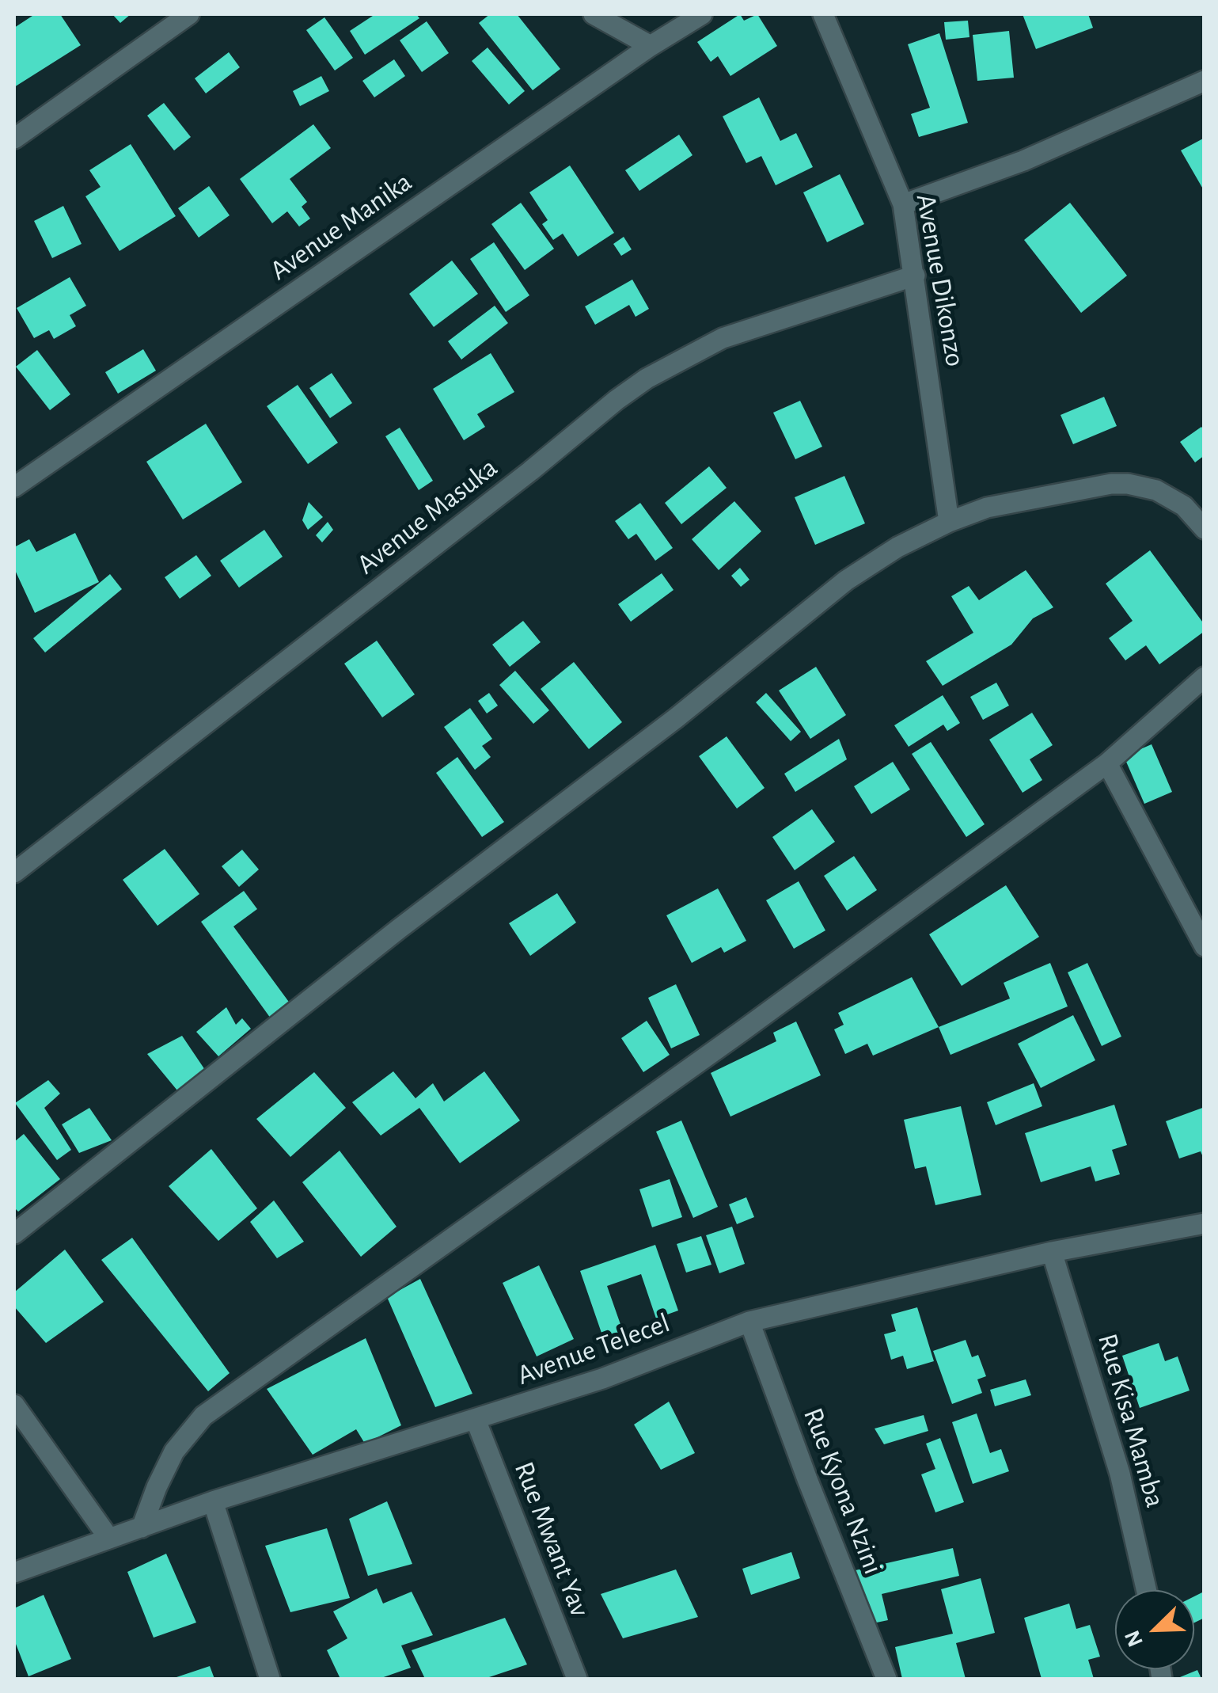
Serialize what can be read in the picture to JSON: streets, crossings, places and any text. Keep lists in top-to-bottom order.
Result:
{
  "streets": {
    "street": [
      "Avenue Manika",
      "Avenue Dikonzo",
      "Avenue Masuka",
      "Avenue Telecel",
      "Rue Kisa Mamba",
      "Rue Kyona Nzini",
      "Rue Mwant Yav"
    ]
  },
  "crossings": [
    ["Avenue Dikonzo", "Avenue Masuka"],
    ["Avenue Telecel", "Rue Kisa Mamba"],
    ["Avenue Telecel", "Rue Kyona Nzini"],
    ["Avenue Telecel", "Rue Mwant Yav"]
  ],
  "north": "bottom left"
}
